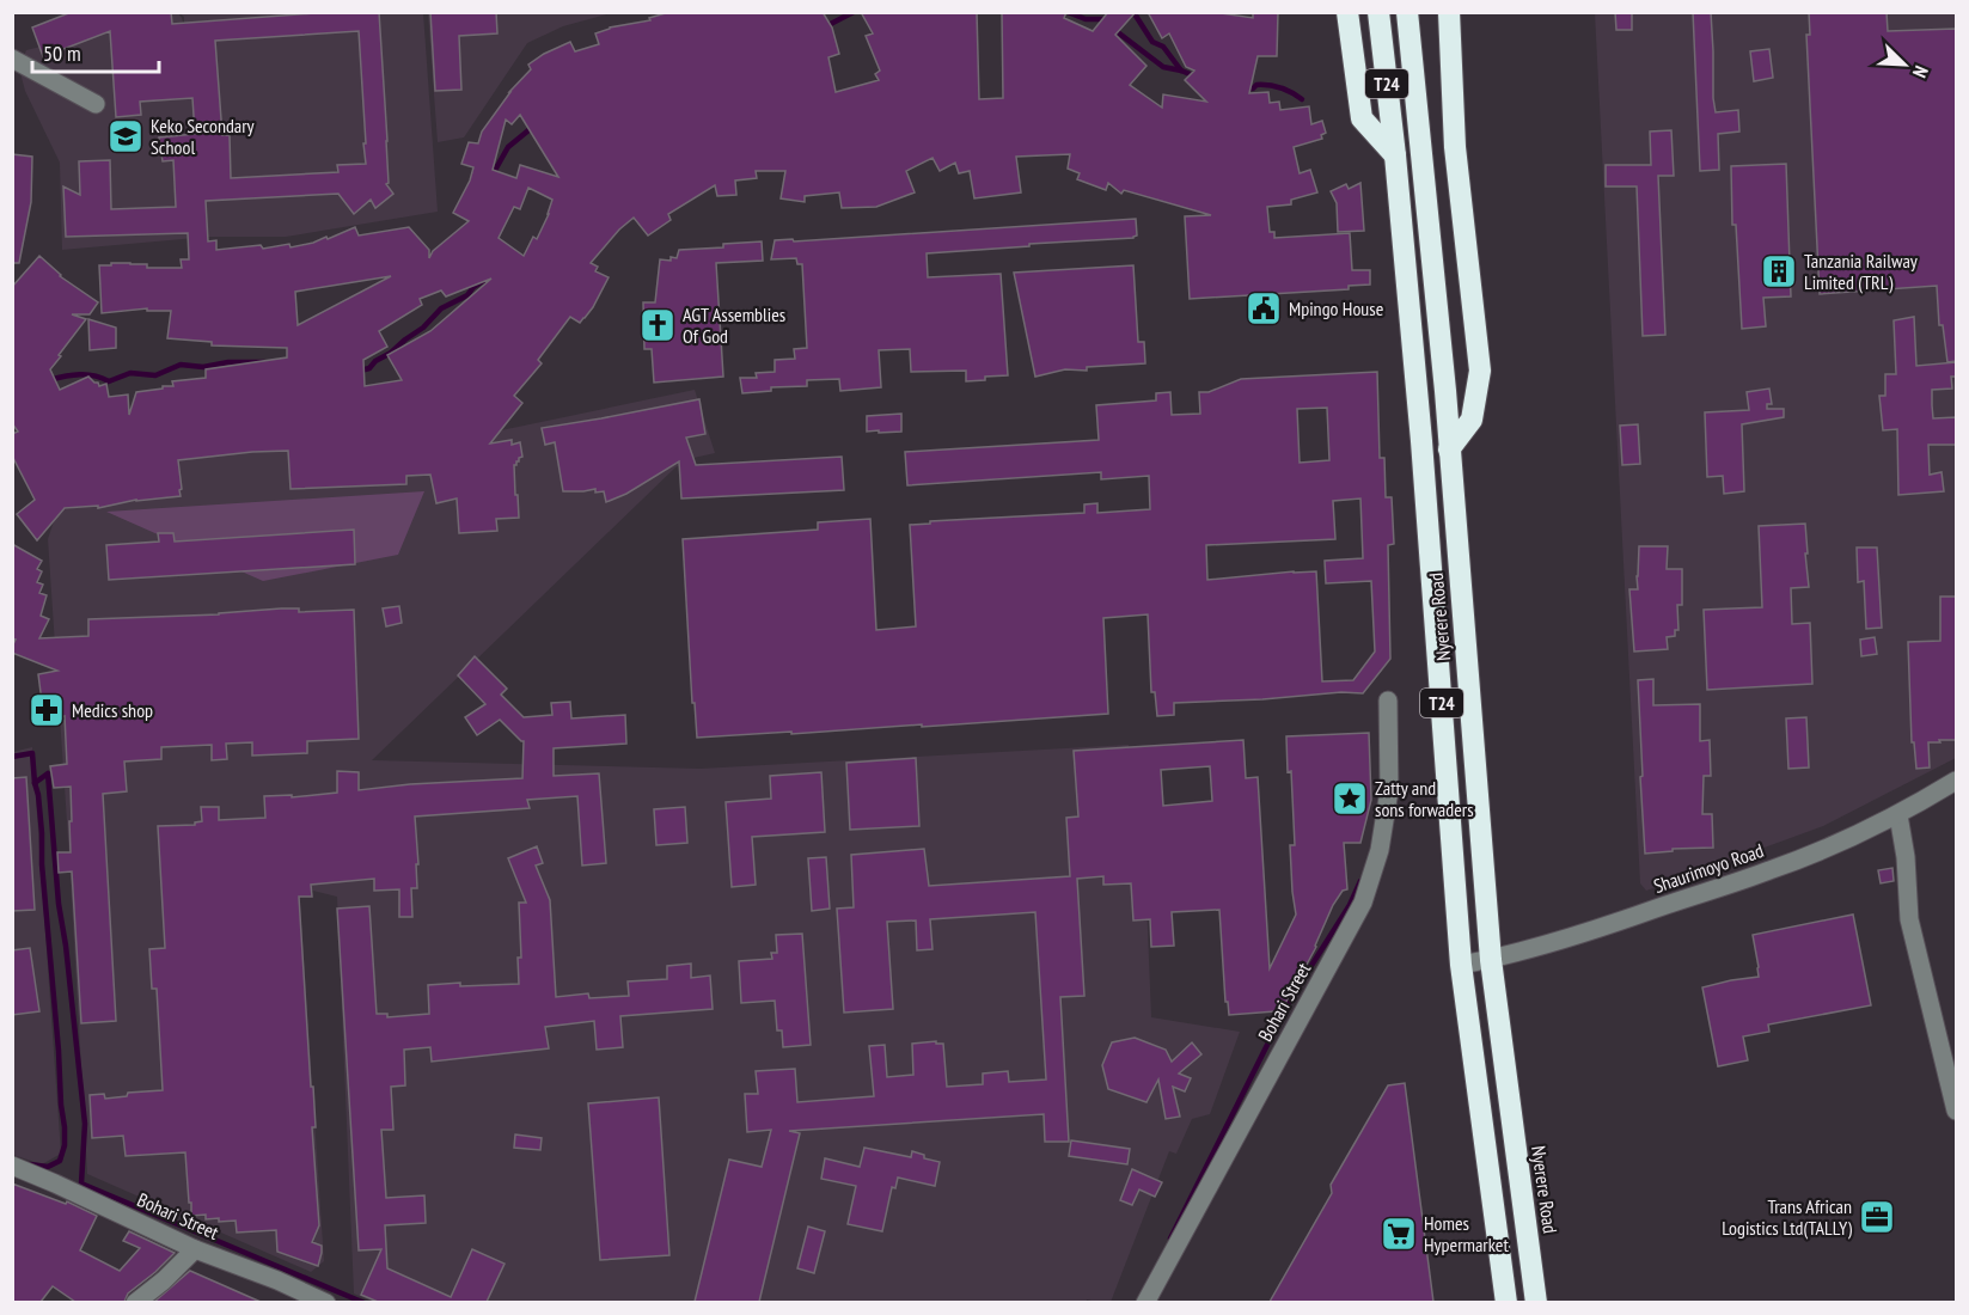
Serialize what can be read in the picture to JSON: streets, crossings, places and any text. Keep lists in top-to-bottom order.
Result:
{
  "streets": {
    "highway": ["T24", "Nyerere Road"],
    "street": ["Shaurimoyo Road", "Bohari Street"]
  },
  "crossings": [
    ["Nyerere Road", "Shaurimoyo Road"]
  ],
  "places": {
    "school or university": ["Keko Secondary School"],
    "building": ["Tanzania Railway Limited (TRL)"],
    "public building": ["Mpingo House"],
    "church": ["AGT Assemblies Of God"],
    "pharmacy": ["Medics shop"],
    "place": ["Zatty and sons forwaders"],
    "office": ["Trans African Logistics Ltd(TALLY)"],
    "supermarket": ["Homes Hypermarket"]
  },
  "scale_bar": "50 m",
  "north": "bottom right"
}
